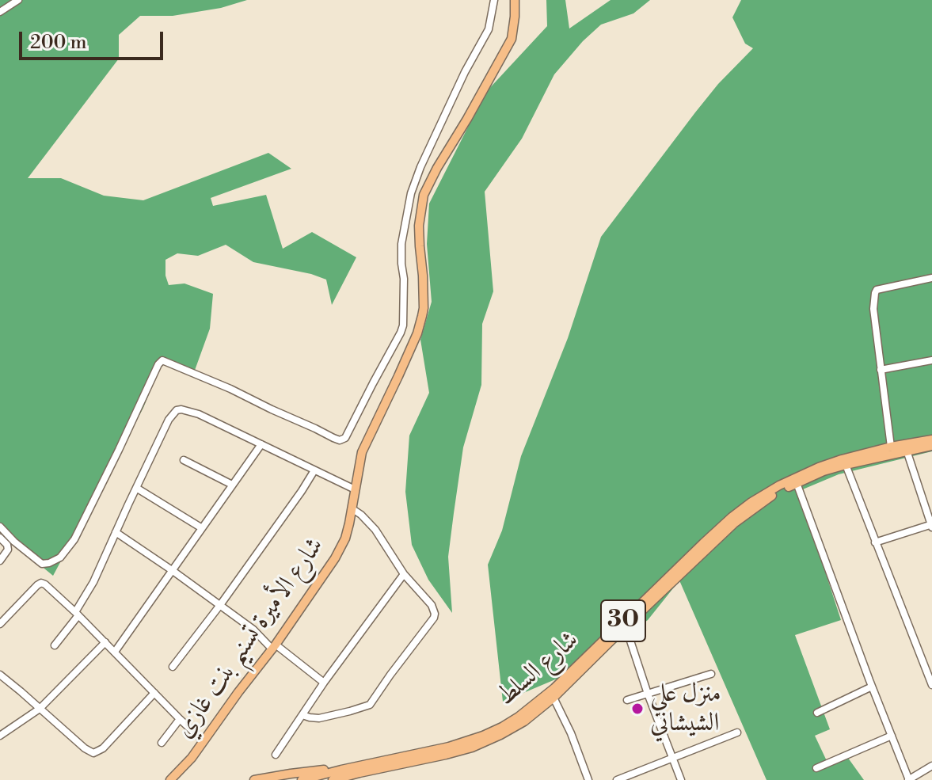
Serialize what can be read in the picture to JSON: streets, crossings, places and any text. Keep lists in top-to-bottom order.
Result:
{
  "streets": {
    "main road": ["30", "شارع الأميرة تسنيم بنت غازي", "شارع السلط"]
  },
  "places": ["منزل علي الشيشاني"],
  "scale_bar": "200 m"
}
